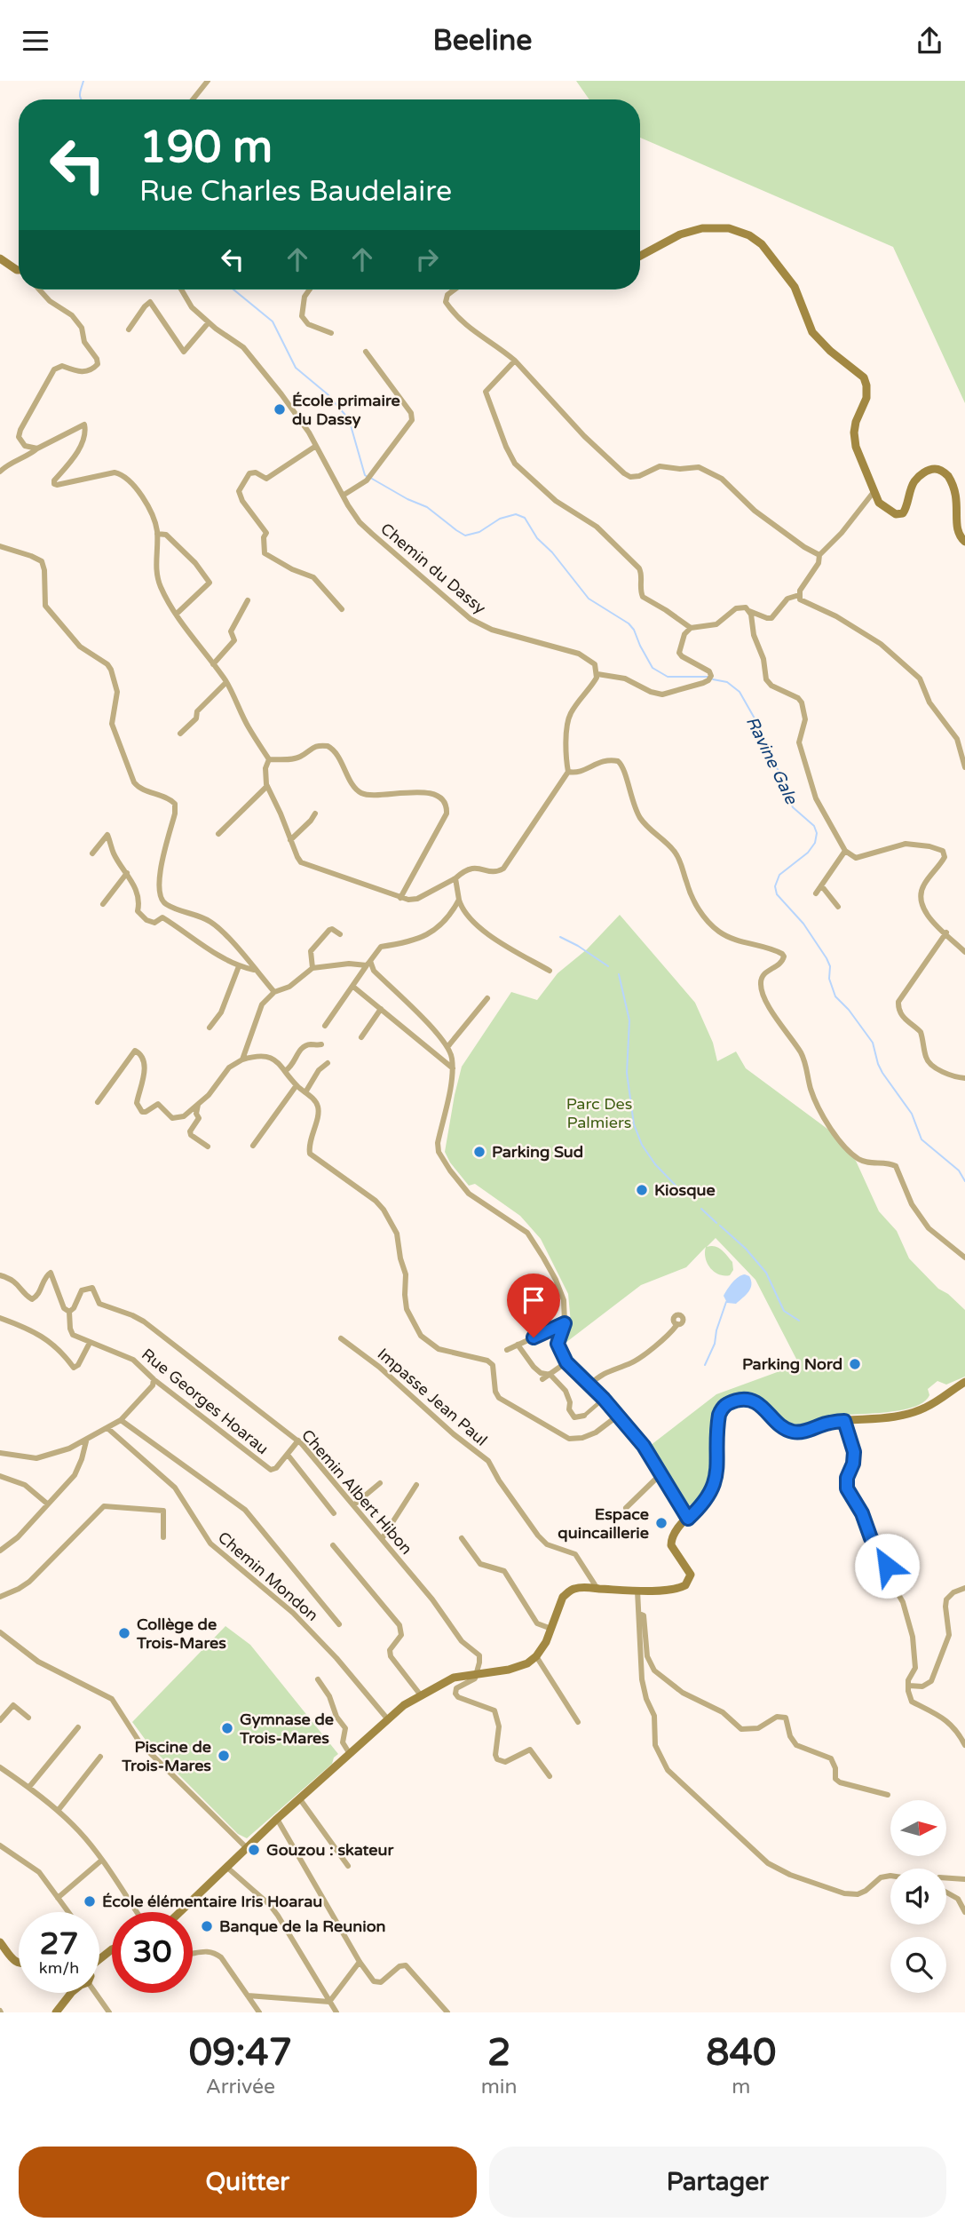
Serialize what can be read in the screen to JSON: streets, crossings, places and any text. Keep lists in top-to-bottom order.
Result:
{
  "streets": {
    "street": [
      "Chemin du Dassy",
      "Impasse Jean Paul",
      "Rue Georges Hoarau",
      "Chemin Albert Hibon",
      "Chemin Mondon"
    ]
  },
  "crossings": [
    ["Rue Georges Hoarau", "Chemin Albert Hibon"]
  ],
  "water": ["Ravine Gale"],
  "parks": ["Parc Des Palmiers"],
  "places": [
    "École primaire du Dassy",
    "Parking Sud",
    "Kiosque",
    "Parking Nord",
    "Espace quincaillerie",
    "Collège de Trois-Mares",
    "Gymnase de Trois-Mares",
    "Piscine de Trois-Mares",
    "Gouzou : skateur",
    "École élémentaire Iris Hoarau",
    "Banque de la Reunion"
  ],
  "north": "right",
  "page": {
    "header": "Beeline",
    "turn": ["190 m", "Rue Charles Baudelaire"],
    "speed": "27 km/h",
    "limit": "30",
    "eta": [
      "09:47",
      "Arrivée",
      "2",
      "min",
      "840",
      "m"
    ],
    "buttons": ["Quitter", "Partager"]
  }
}
